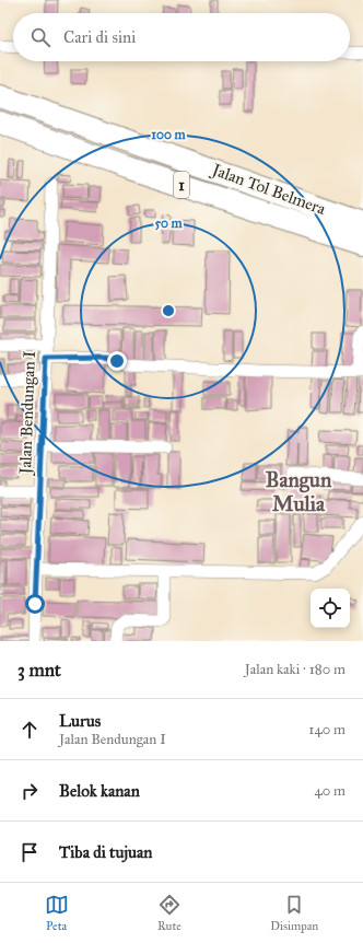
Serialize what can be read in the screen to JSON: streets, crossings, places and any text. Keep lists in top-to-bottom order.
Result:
{
  "streets": {
    "highway": ["1", "Jalan Tol Belmera"],
    "street": ["Jalan Bendungan I"]
  },
  "districts": ["Bangun Mulia"],
  "page": {
    "search": "Cari di sini",
    "heading": ["3 mnt", "Jalan kaki · 180 m"],
    "list": [
      ["Lurus", "Jalan Bendungan I", "140 m"],
      ["Belok kanan", "40 m"],
      "Tiba di tujuan"
    ],
    "nav": ["Peta", "Rute", "Disimpan"]
  },
  "rings": ["100 m", "50 m"]
}
